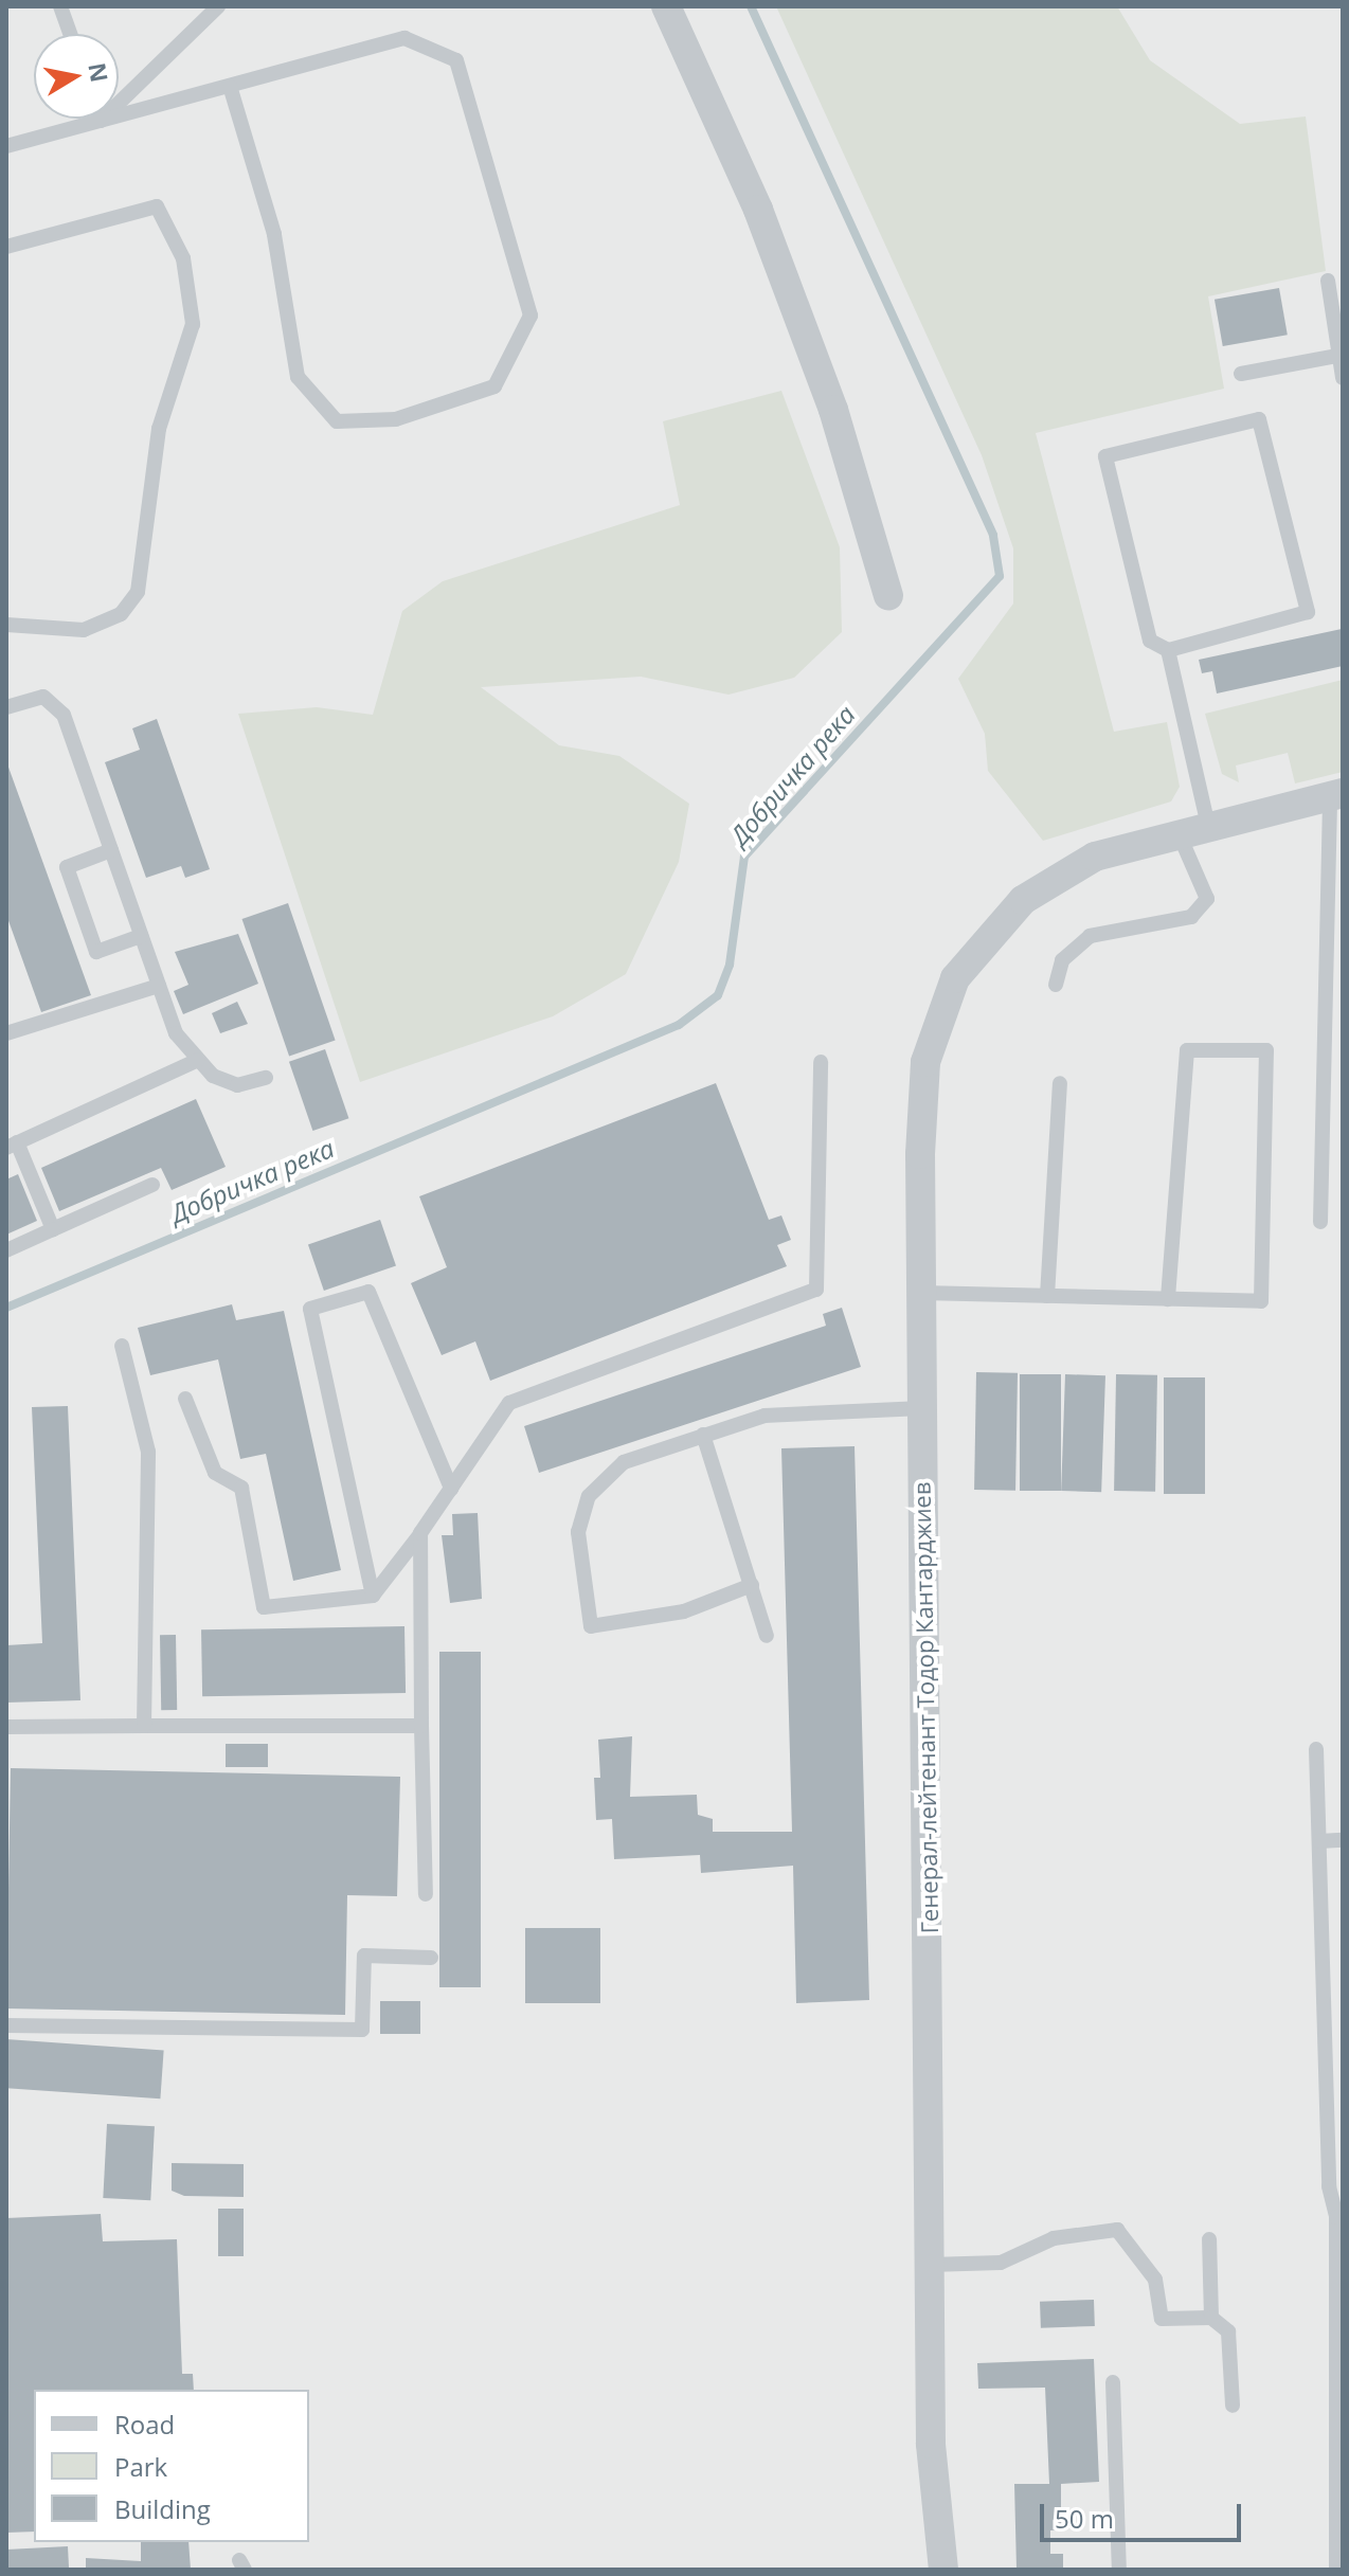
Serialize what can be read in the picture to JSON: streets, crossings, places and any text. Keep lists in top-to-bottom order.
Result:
{
  "streets": {
    "street": ["Генерал-лейтенант Тодор Кантарджиев"]
  },
  "water": ["Добричка река"],
  "legend": ["Road", "Park", "Building"],
  "scale_bar": "50 m",
  "north": "right"
}
